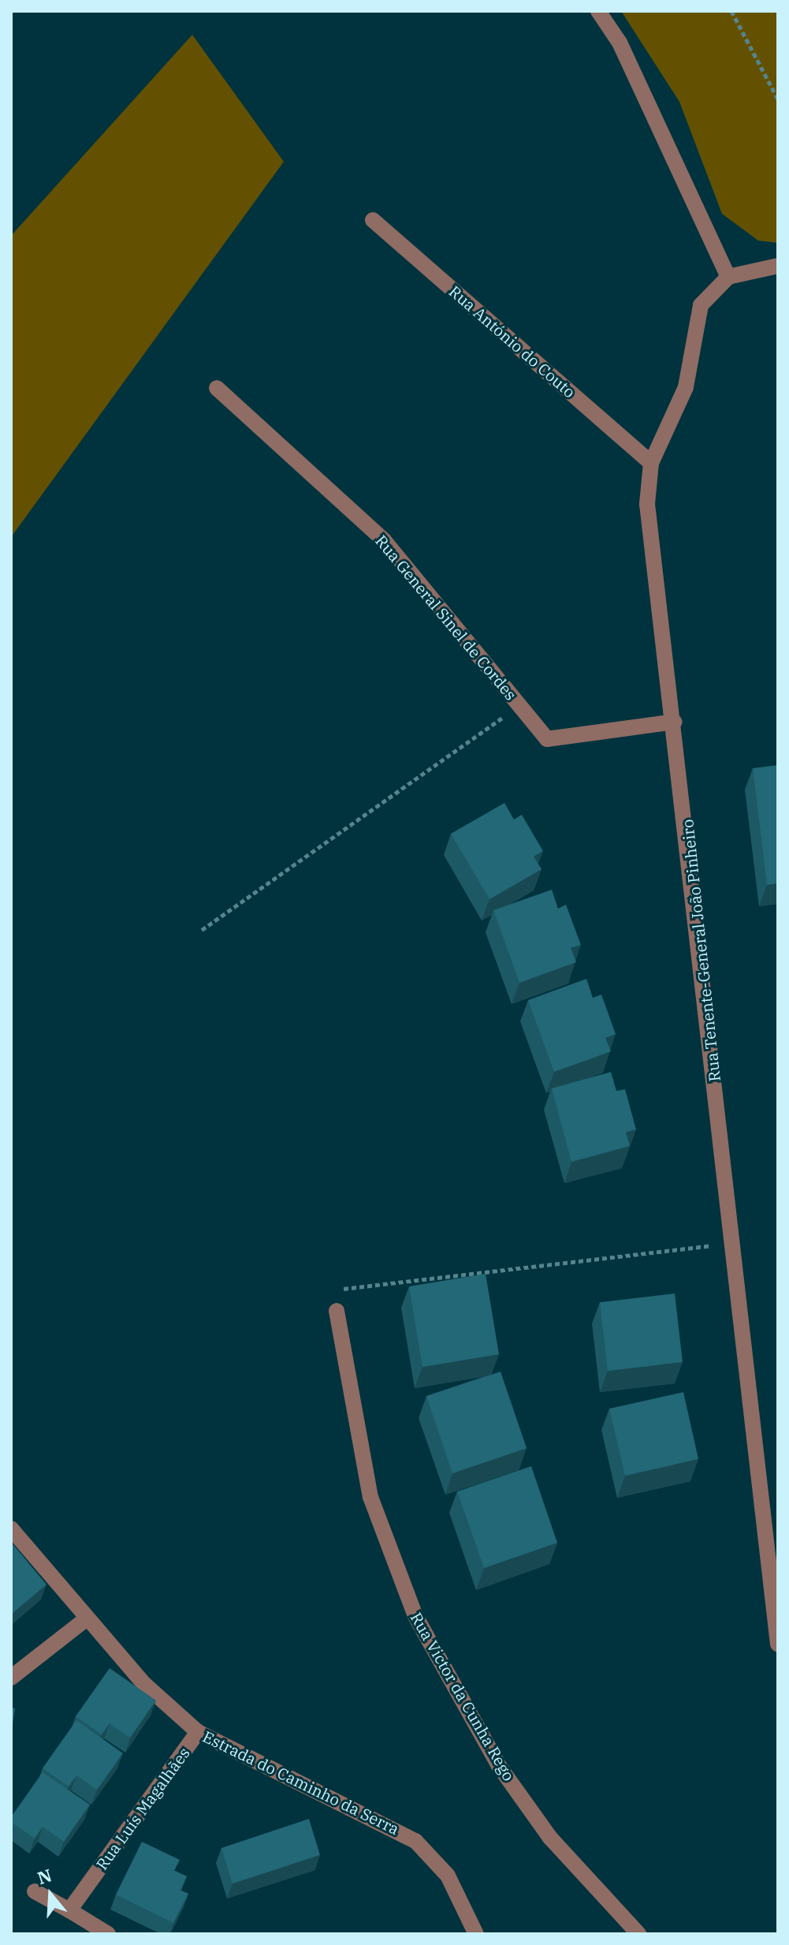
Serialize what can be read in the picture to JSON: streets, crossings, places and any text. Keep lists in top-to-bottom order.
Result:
{
  "streets": {
    "street": [
      "Rua António do Couto",
      "Rua General Sinel de Cordes",
      "Rua Tenente-General João Pinheiro",
      "Rua Victor da Cunha Rego",
      "Estrada do Caminho da Serra",
      "Rua Luís Magalhães"
    ]
  },
  "crossings": [
    ["Rua António do Couto", "Rua Tenente-General João Pinheiro"],
    ["Rua General Sinel de Cordes", "Rua Tenente-General João Pinheiro"],
    ["Estrada do Caminho da Serra", "Rua Luís Magalhães"]
  ],
  "north": "top"
}
